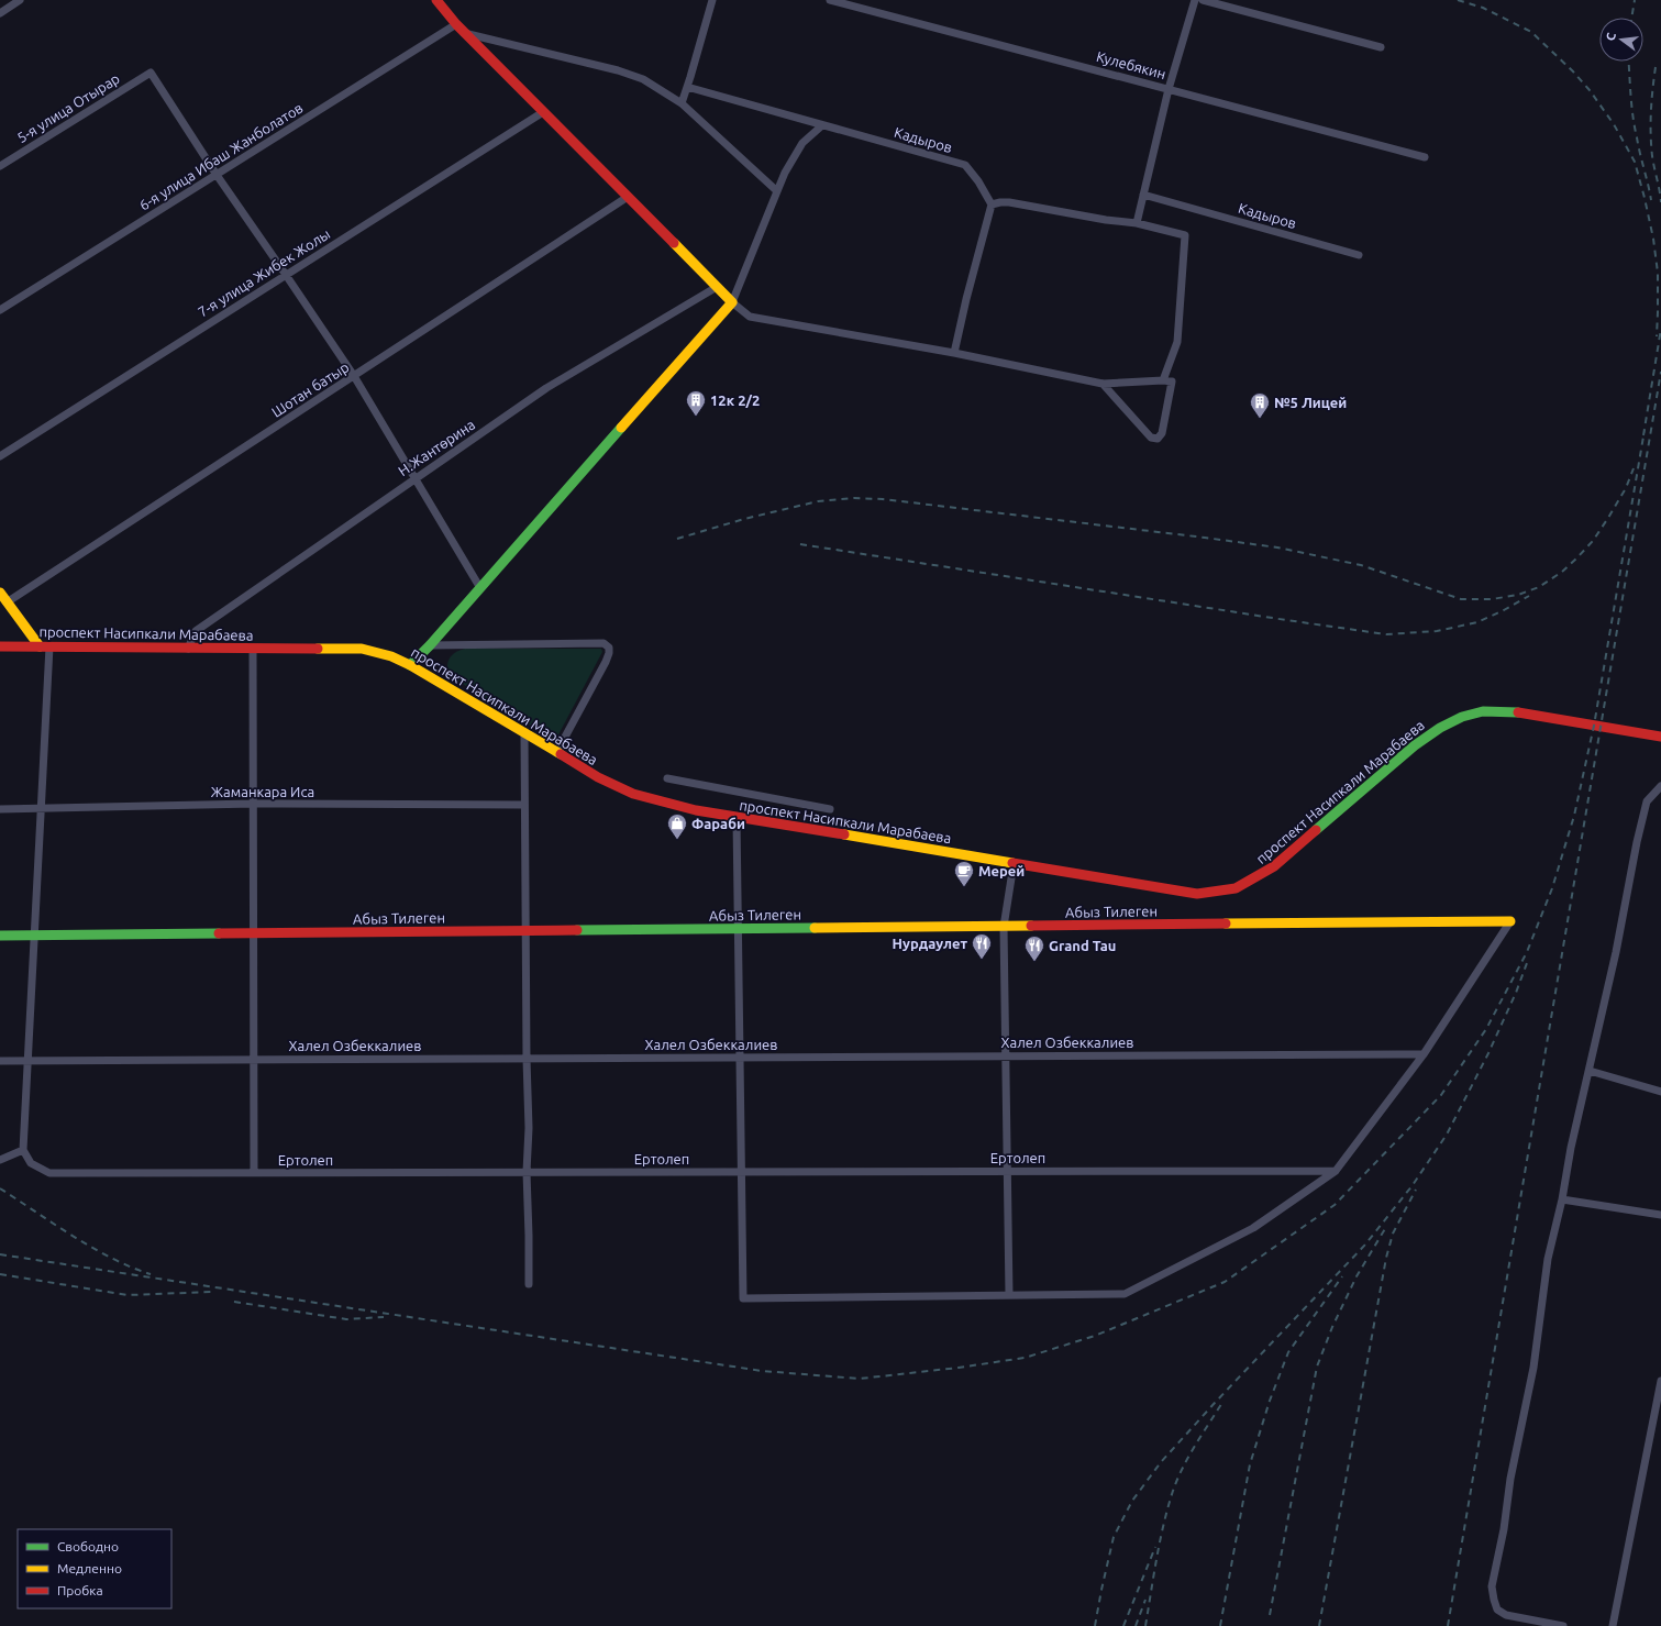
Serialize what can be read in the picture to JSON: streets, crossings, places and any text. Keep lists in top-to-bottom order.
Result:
{
  "streets": {
    "street": [
      "Кулебякин",
      "5-я улица Отырар",
      "Кадыров",
      "6-я улица Ибаш Жанболатов",
      "7-я улица Жибек Жолы",
      "Шотан батыр",
      "Н.Жантөрина",
      "проспект Насипкали Марабаева",
      "Жаманкара Иса",
      "Абыз Тилеген",
      "Халел Озбеккалиев",
      "Ертолеп"
    ]
  },
  "crossings": [
    ["5-я улица Отырар", "6-я улица Ибаш Жанболатов"],
    ["Н.Жантөрина", "проспект Насипкали Марабаева"]
  ],
  "places": {
    "building": ["12к 2/2", "№5 Лицей"],
    "shop": ["Фараби"],
    "cafe": ["Мерей"],
    "restaurant": ["Нурдаулет", "Grand Tau"]
  },
  "legend": ["Свободно", "Медленно", "Пробка"],
  "north": "left"
}
